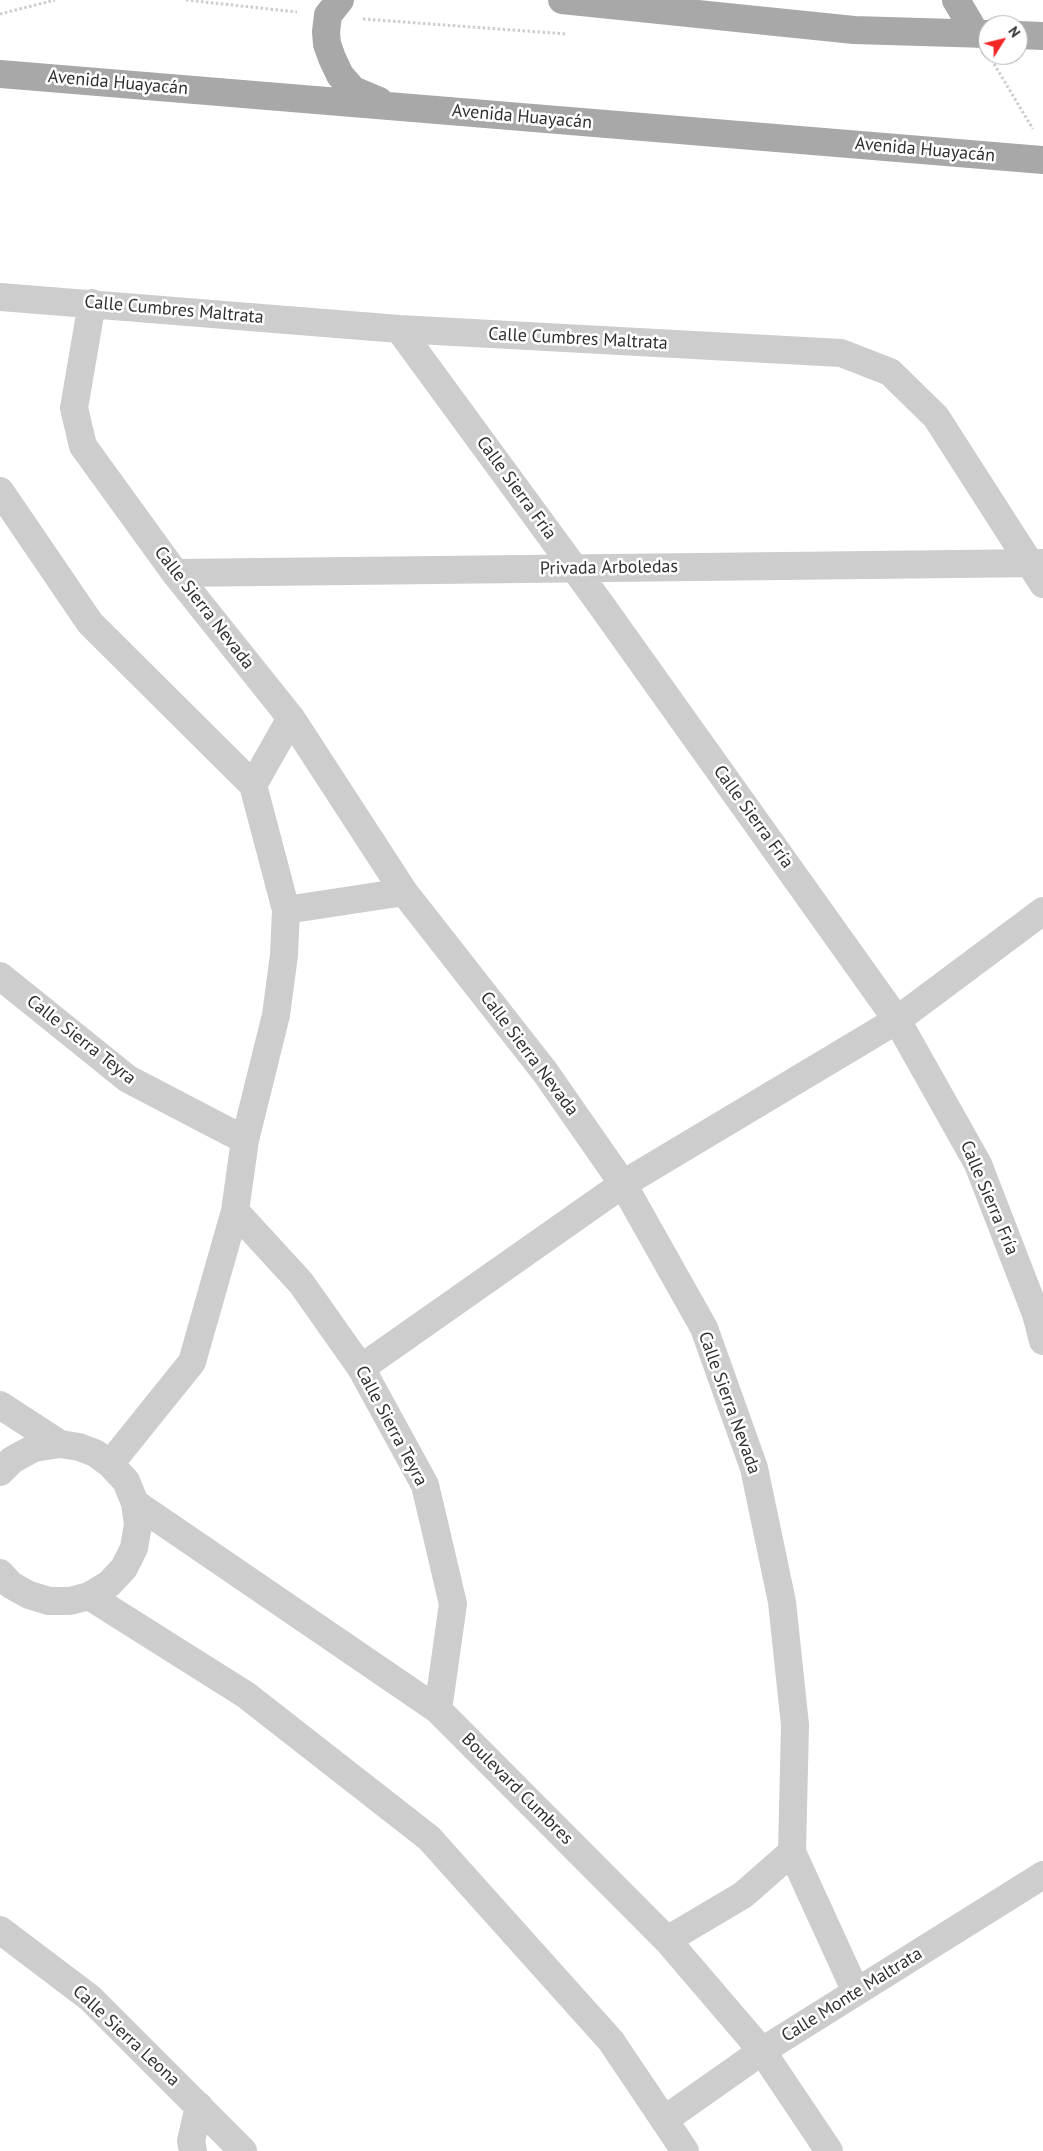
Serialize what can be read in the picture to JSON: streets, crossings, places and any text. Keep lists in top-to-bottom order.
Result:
{
  "streets": {
    "main road": ["Avenida Huayacán"],
    "street": [
      "Calle Cumbres Maltrata",
      "Calle Sierra Fría",
      "Privada Arboledas",
      "Calle Sierra Nevada",
      "Calle Sierra Teyra",
      "Boulevard Cumbres",
      "Calle Monte Maltrata",
      "Calle Sierra Leona"
    ]
  },
  "crossings": [
    ["Calle Cumbres Maltrata", "Calle Sierra Fría"],
    ["Calle Cumbres Maltrata", "Calle Sierra Nevada"],
    ["Privada Arboledas", "Calle Sierra Nevada"],
    ["Calle Sierra Teyra", "Boulevard Cumbres"],
    ["Boulevard Cumbres", "Calle Monte Maltrata"]
  ],
  "north": "top right"
}
